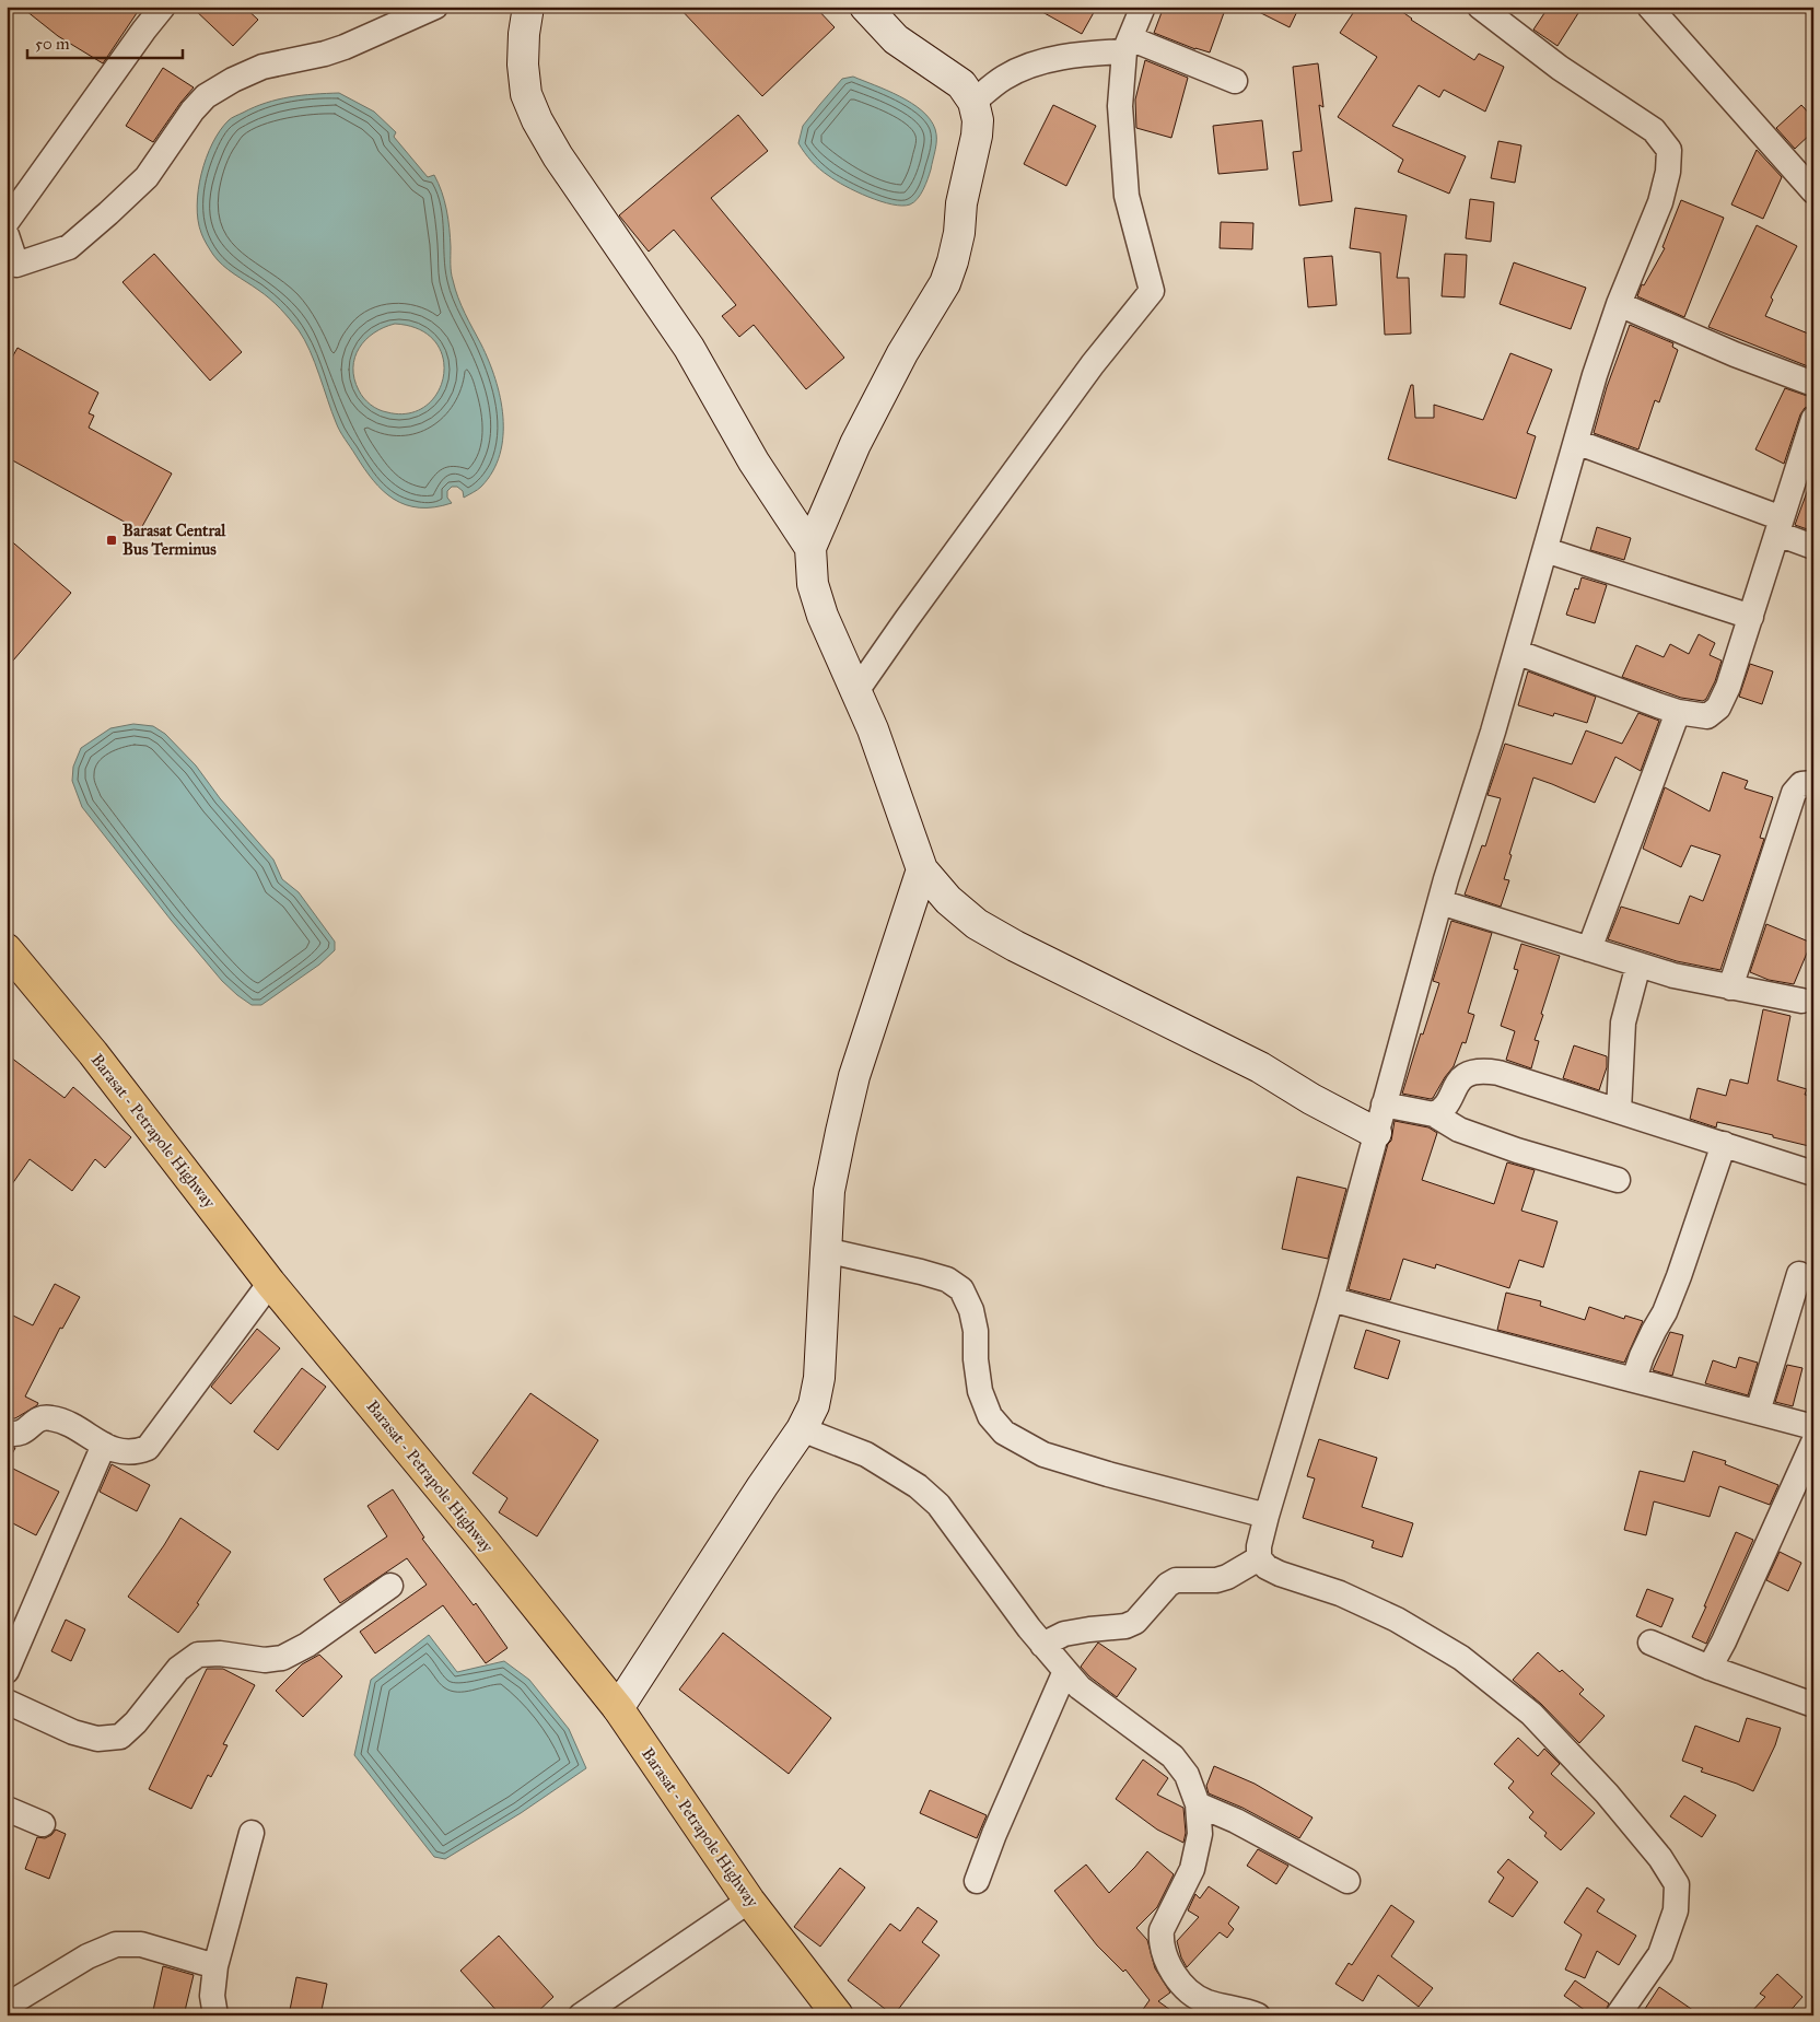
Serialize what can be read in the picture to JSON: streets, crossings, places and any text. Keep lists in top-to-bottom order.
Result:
{
  "streets": {
    "highway": ["Barasat - Petrapole Highway"]
  },
  "places": {
    "transit": ["Barasat Central Bus Terminus"]
  },
  "scale_bar": "50 m"
}
